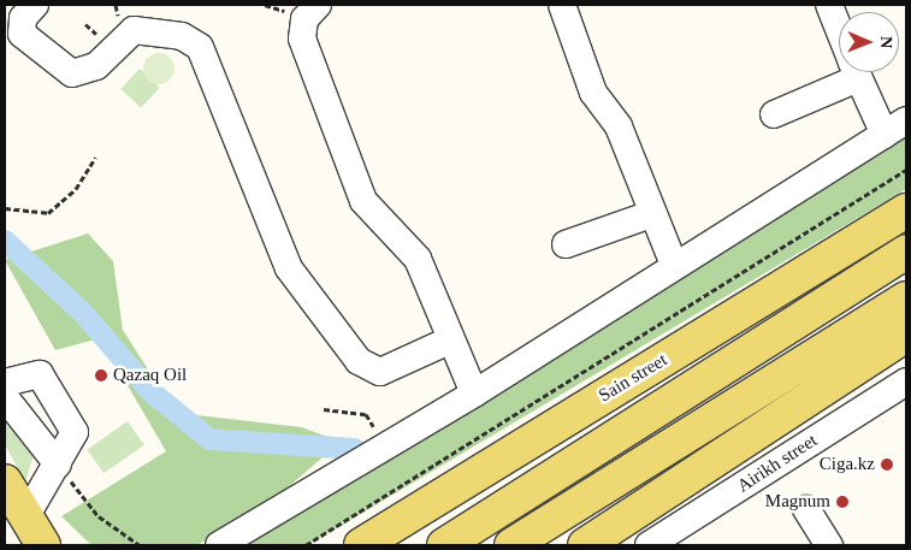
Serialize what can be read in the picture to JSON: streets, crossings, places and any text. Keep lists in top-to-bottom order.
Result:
{
  "streets": {
    "main road": ["Sain street"],
    "street": ["Airikh street"]
  },
  "places": ["Qazaq Oil", "Ciga.kz", "Magnum"],
  "north": "right"
}
